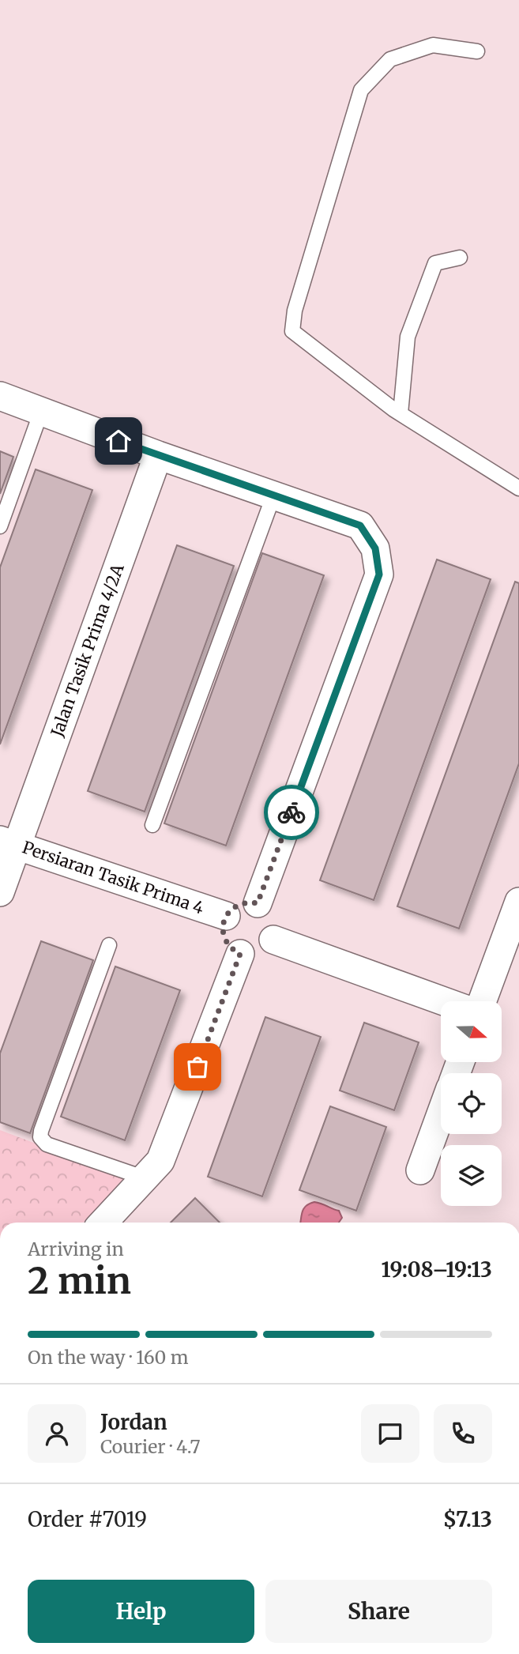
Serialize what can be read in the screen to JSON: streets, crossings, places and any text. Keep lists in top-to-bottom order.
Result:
{
  "streets": {
    "street": ["Jalan Tasik Prima 4/2A", "Persiaran Tasik Prima 4"]
  },
  "crossings": [
    ["Jalan Tasik Prima 4/2A", "Persiaran Tasik Prima 4"]
  ],
  "north": "right",
  "page": {
    "heading": ["2 min", "Arriving in", "19:08–19:13"],
    "panel": [
      "Jordan",
      "Courier · 4.7",
      "Order #7019",
      "$7.13"
    ],
    "bar": "On the way · 160 m",
    "buttons": ["Help", "Share"]
  }
}
